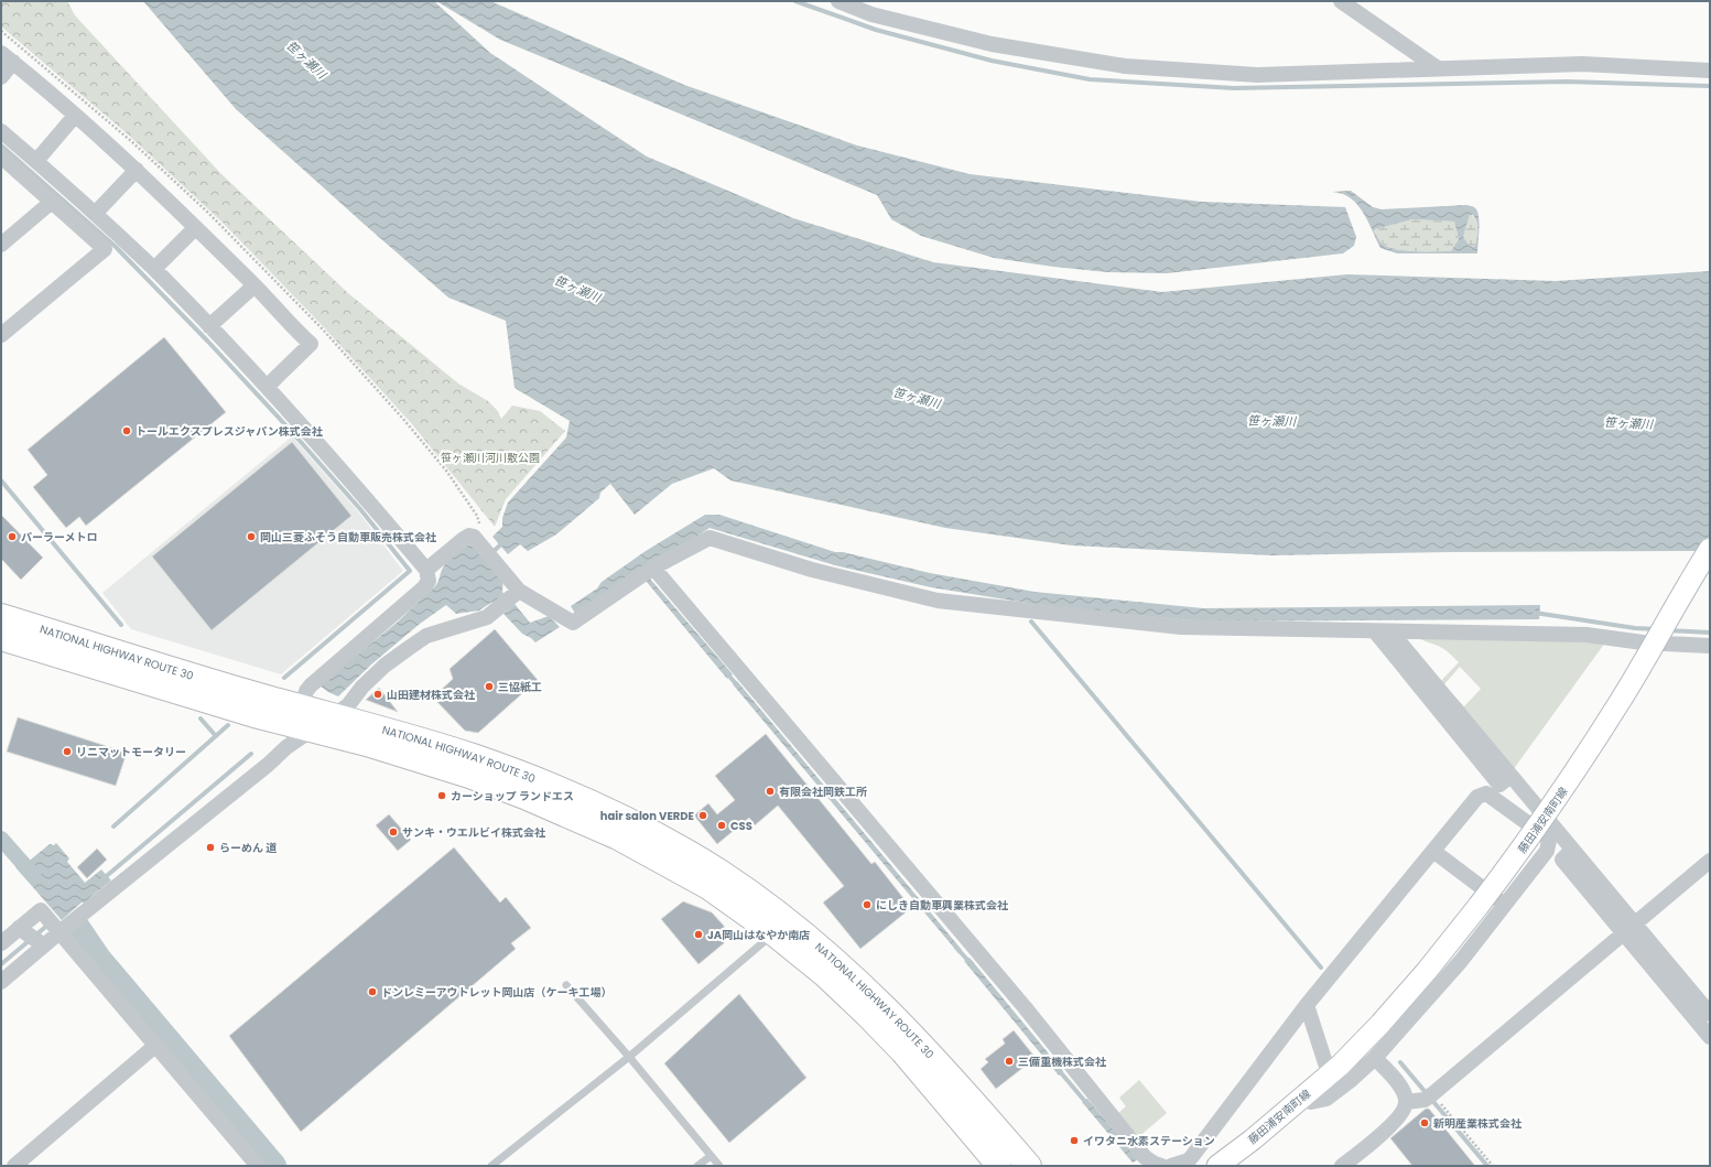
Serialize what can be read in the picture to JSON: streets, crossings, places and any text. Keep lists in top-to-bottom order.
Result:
{
  "streets": {
    "highway": ["NATIONAL HIGHWAY ROUTE 30"],
    "street": ["藤田浦安南町線"]
  },
  "water": ["笹ヶ瀬川"],
  "parks": ["笹ヶ瀬川河川敷公園"],
  "places": [
    "トールエクスプレスジャパン株式会社",
    "パーラーメトロ",
    "岡山三菱ふそう自動車販売株式会社",
    "三協紙工",
    "山田建材株式会社",
    "リニマットモータリー",
    "有限会社岡鉄工所",
    "カーショップ ランドエス",
    "hair salon VERDE",
    "CSS",
    "サンキ・ウエルビイ株式会社",
    "らーめん 道",
    "にしき自動車興業株式会社",
    "JA岡山はなやか南店",
    "ドンレミーアウトレット岡山店（ケーキ工場）",
    "三備重機株式会社",
    "新明産業株式会社",
    "イワタニ水素ステーション"
  ]
}
